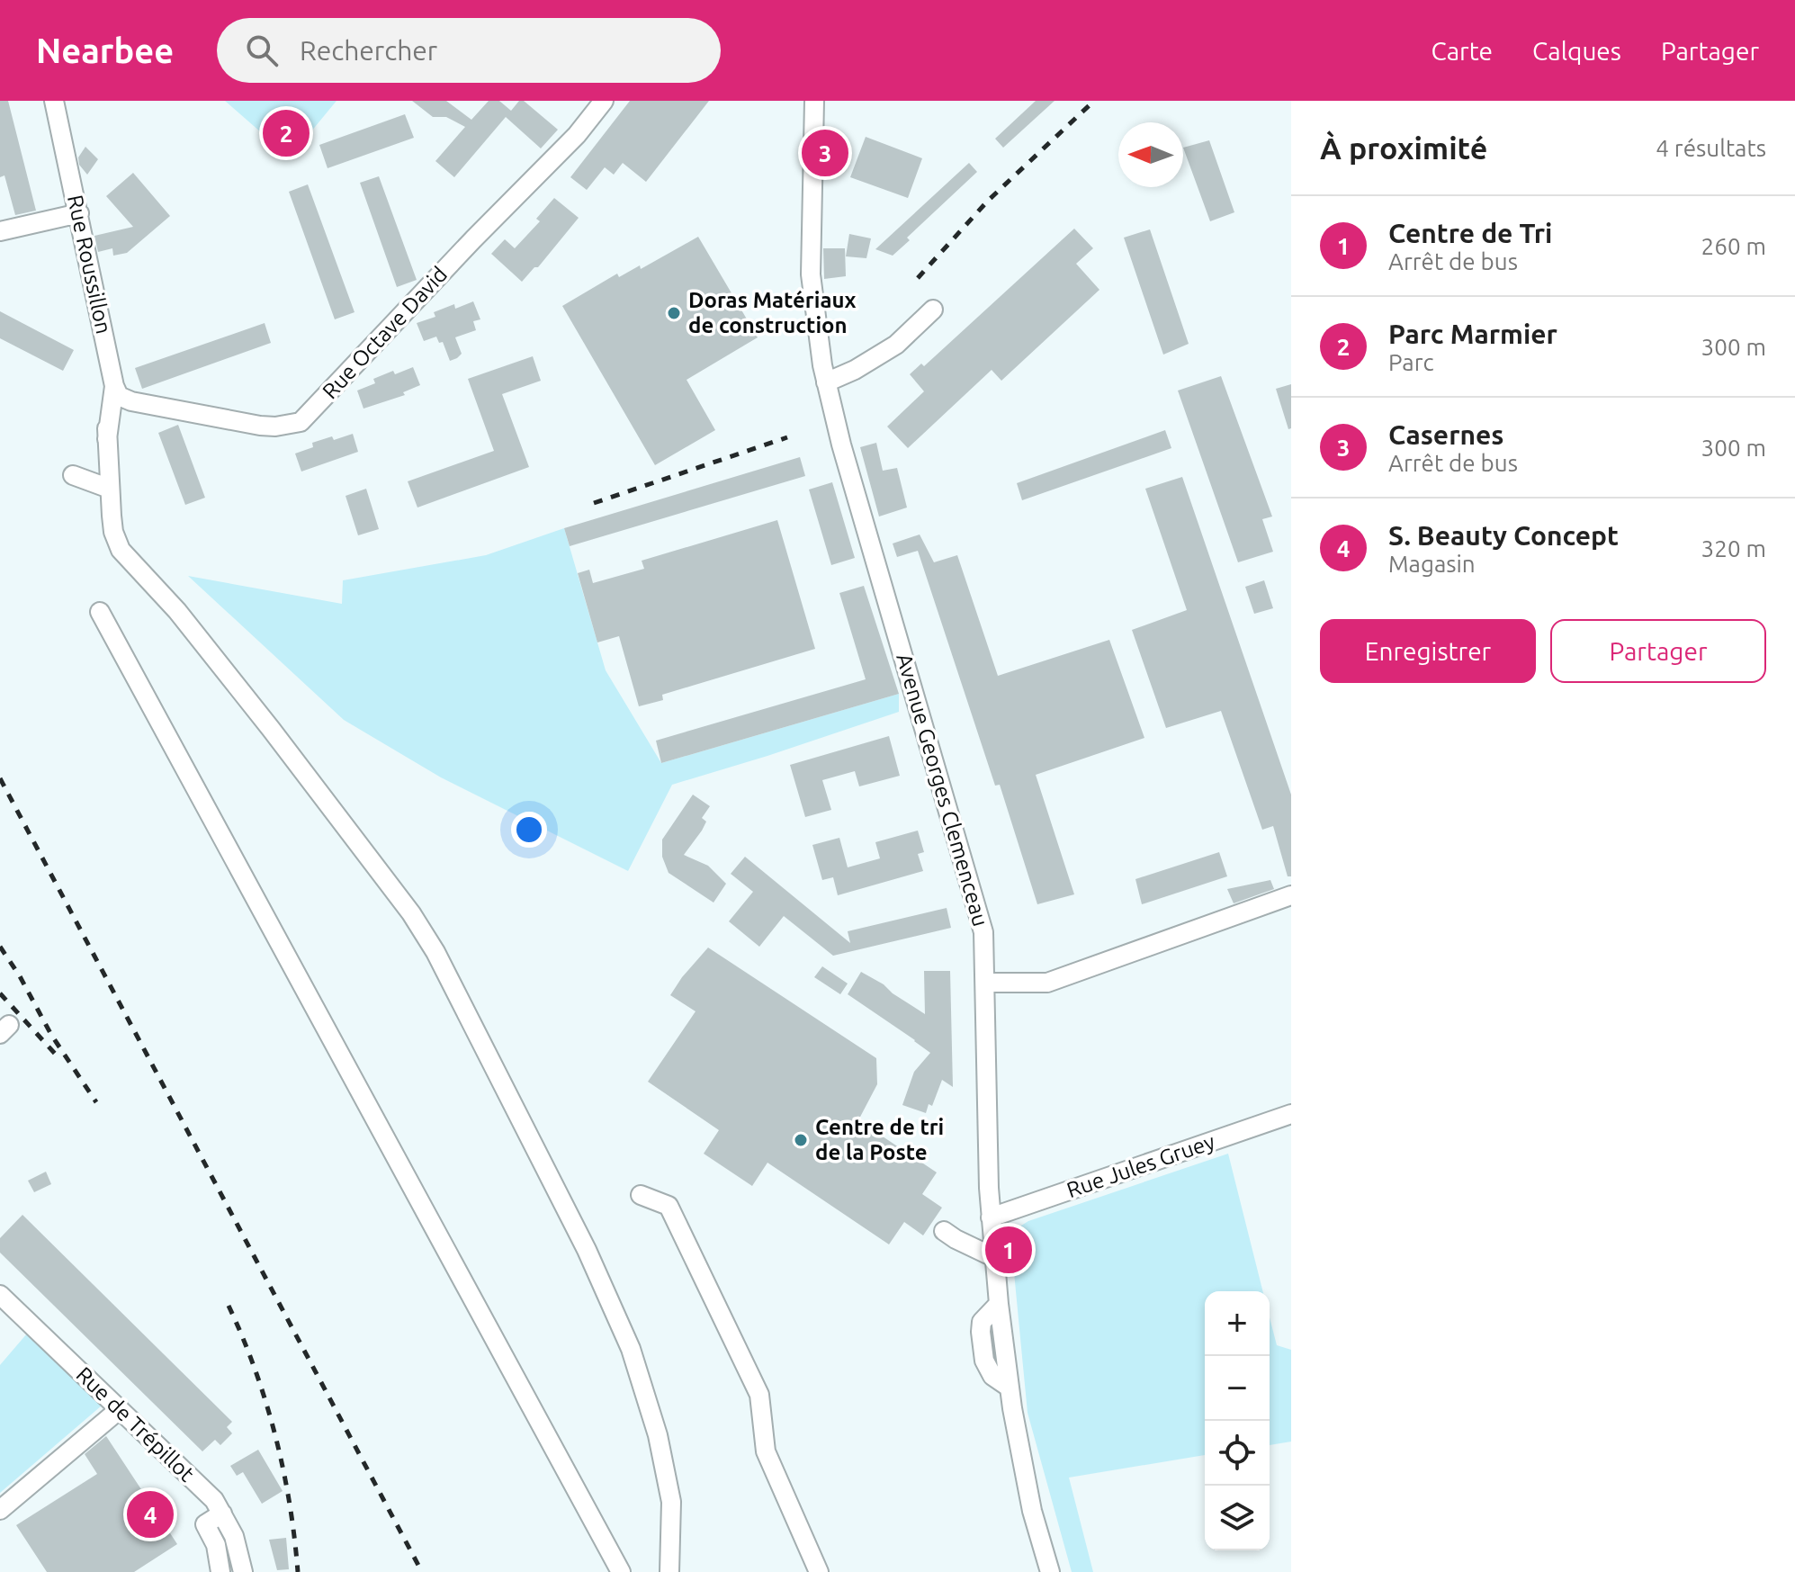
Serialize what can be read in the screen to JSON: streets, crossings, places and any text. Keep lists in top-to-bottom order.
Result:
{
  "streets": {
    "street": [
      "Rue Roussillon",
      "Rue Octave David",
      "Avenue Georges Clemenceau",
      "Rue Jules Gruey",
      "Rue de Trépillot"
    ]
  },
  "crossings": [
    ["Rue Roussillon", "Rue Octave David"],
    ["Avenue Georges Clemenceau", "Rue Jules Gruey"]
  ],
  "places": ["Doras Matériaux de construction", "Centre de tri de la Poste"],
  "north": "left",
  "page": {
    "header": "Nearbee",
    "search": "Rechercher",
    "nav": ["Carte", "Calques", "Partager"],
    "heading": ["À proximité", "4 résultats"],
    "pins": [
      "2",
      "3",
      "1",
      "4"
    ],
    "list": [
      {
        "mark": "1",
        "name": "Centre de Tri",
        "note": "Arrêt de bus",
        "value": "260 m"
      },
      {
        "mark": "2",
        "name": "Parc Marmier",
        "note": "Parc",
        "value": "300 m"
      },
      {
        "mark": "3",
        "name": "Casernes",
        "note": "Arrêt de bus",
        "value": "300 m"
      },
      {
        "mark": "4",
        "name": "S. Beauty Concept",
        "note": "Magasin",
        "value": "320 m"
      }
    ],
    "buttons": ["Enregistrer", "Partager"],
    "map_buttons": ["+", "−"]
  }
}
